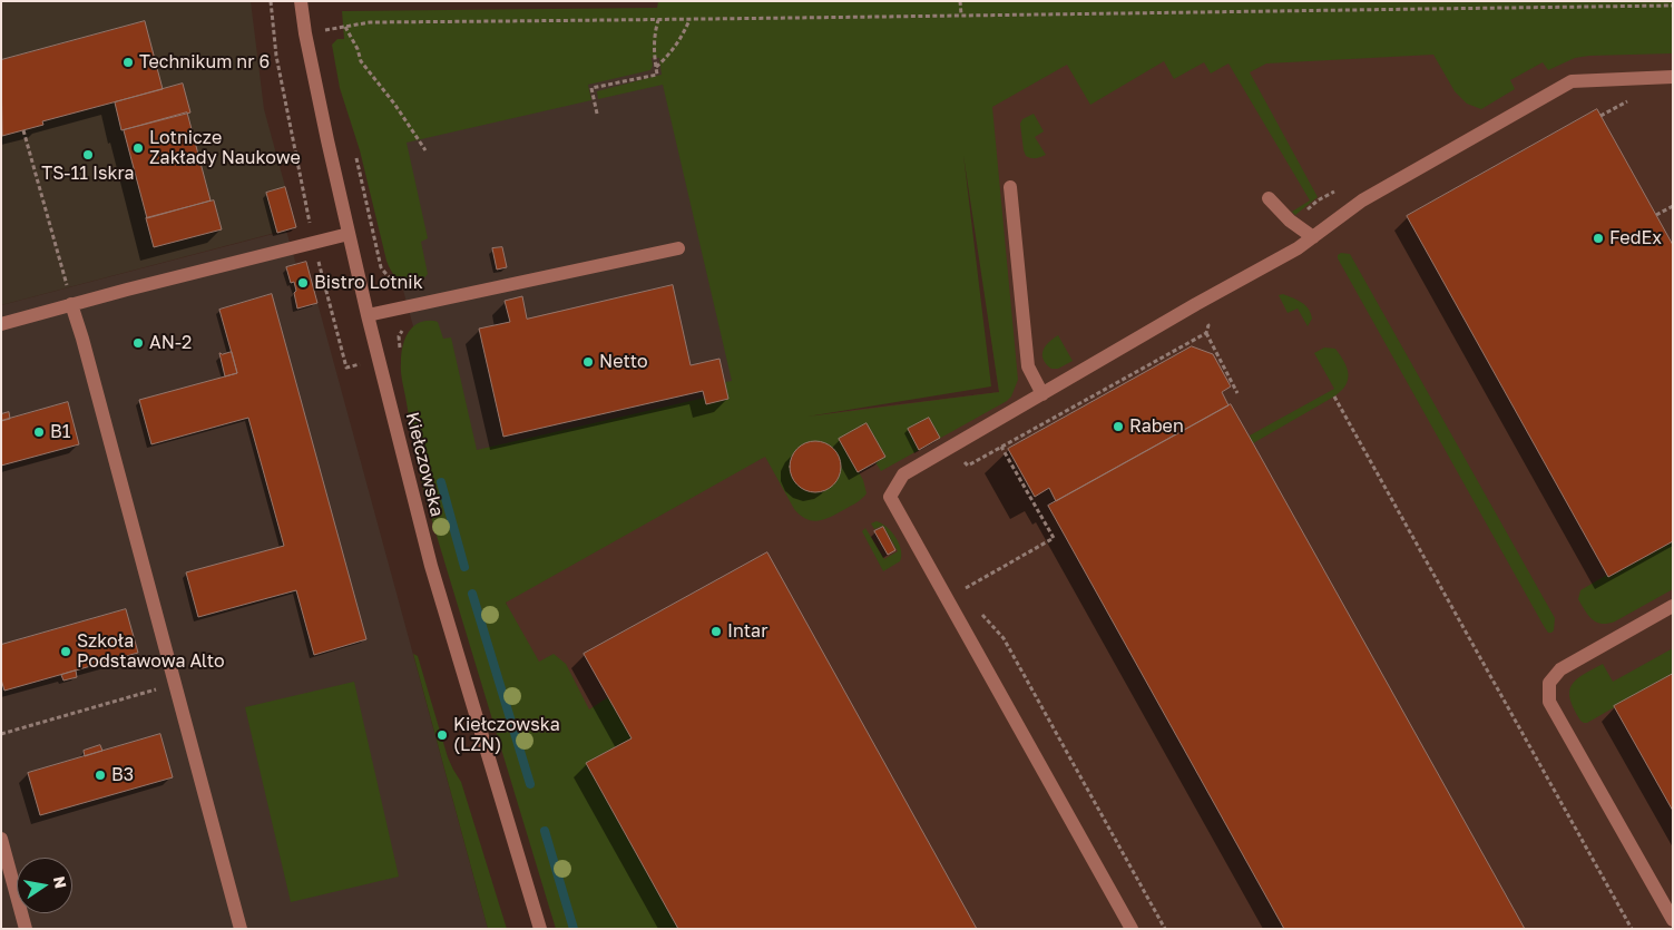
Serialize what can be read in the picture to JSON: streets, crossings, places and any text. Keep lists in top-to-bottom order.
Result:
{
  "streets": {
    "street": ["Kiełczowska"]
  },
  "places": [
    "Technikum nr 6",
    "Lotnicze Zakłady Naukowe",
    "TS-11 Iskra",
    "FedEx",
    "Bistro Lotnik",
    "AN-2",
    "Netto",
    "Raben",
    "B1",
    "Intar",
    "Szkoła Podstawowa Alto",
    "Kiełczowska (LZN)",
    "B3"
  ],
  "north": "right"
}
